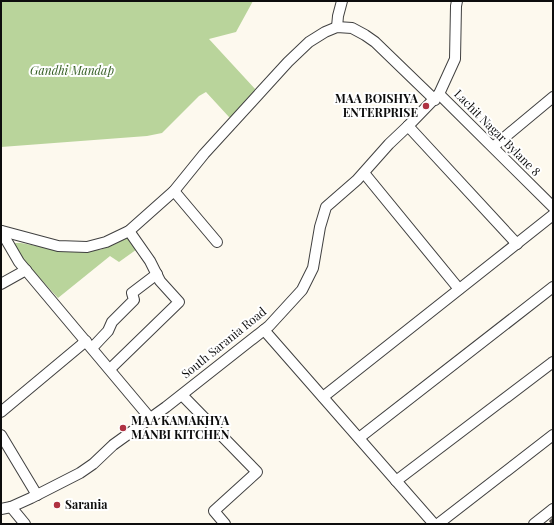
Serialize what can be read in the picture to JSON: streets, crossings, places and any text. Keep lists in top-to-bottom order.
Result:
{
  "streets": {
    "street": ["Lachit Nagar Bylane 8", "South Sarania Road"]
  },
  "crossings": [
    ["Lachit Nagar Bylane 8", "South Sarania Road"]
  ],
  "parks": ["Gandhi Mandap"],
  "places": ["MAA BOISHYA ENTERPRISE", "MAA KAMAKHYA MANBI KITCHEN", "Sarania"]
}
